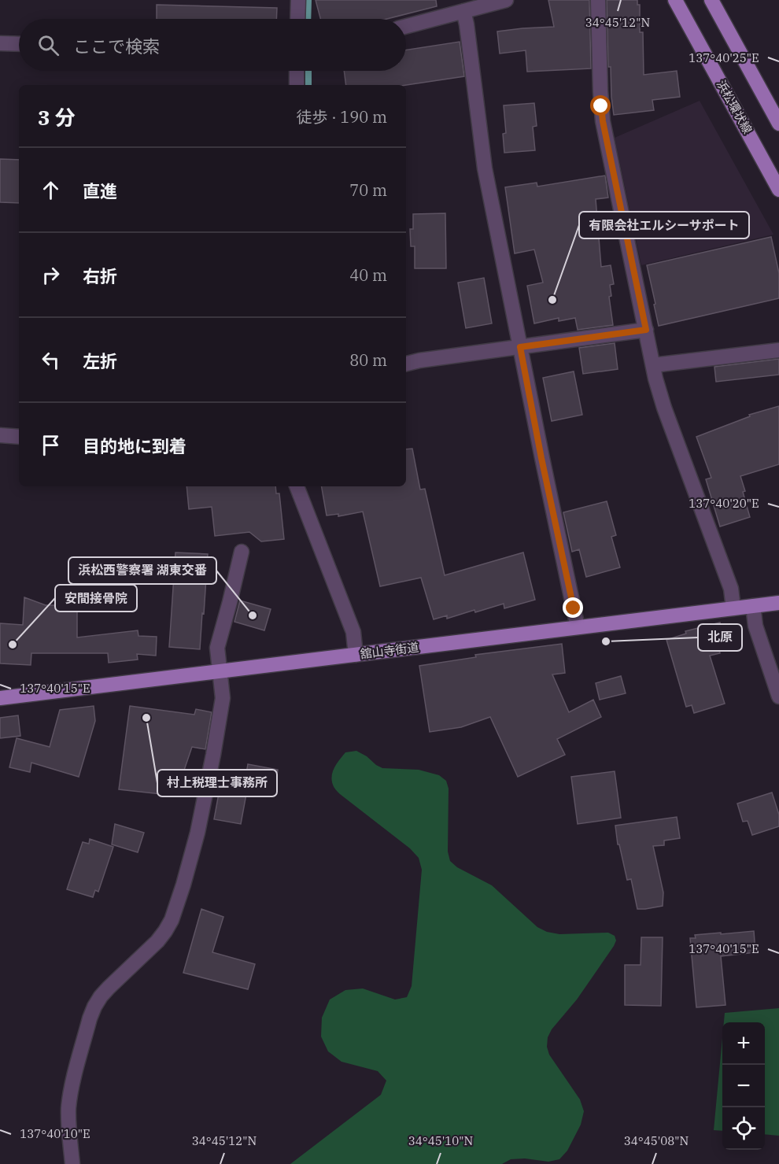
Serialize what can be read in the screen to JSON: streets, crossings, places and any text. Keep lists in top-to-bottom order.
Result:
{
  "streets": {
    "main road": ["浜松環状線", "舘山寺街道"]
  },
  "places": [
    "有限会社エルシーサポート",
    "浜松西警察署 湖東交番",
    "北原",
    "安間接骨院",
    "村上税理士事務所"
  ],
  "page": {
    "search": "ここで検索",
    "heading": ["3 分", "徒歩 · 190 m"],
    "list": [
      ["直進", "70 m"],
      ["右折", "40 m"],
      ["左折", "80 m"],
      "目的地に到着"
    ],
    "map_buttons": ["+", "−"]
  },
  "coordinates": [
    "34°45'12\"N",
    "137°40'25\"E",
    "137°40'20\"E",
    "137°40'15\"E",
    "137°40'10\"E",
    "34°45'10\"N",
    "34°45'08\"N"
  ]
}
